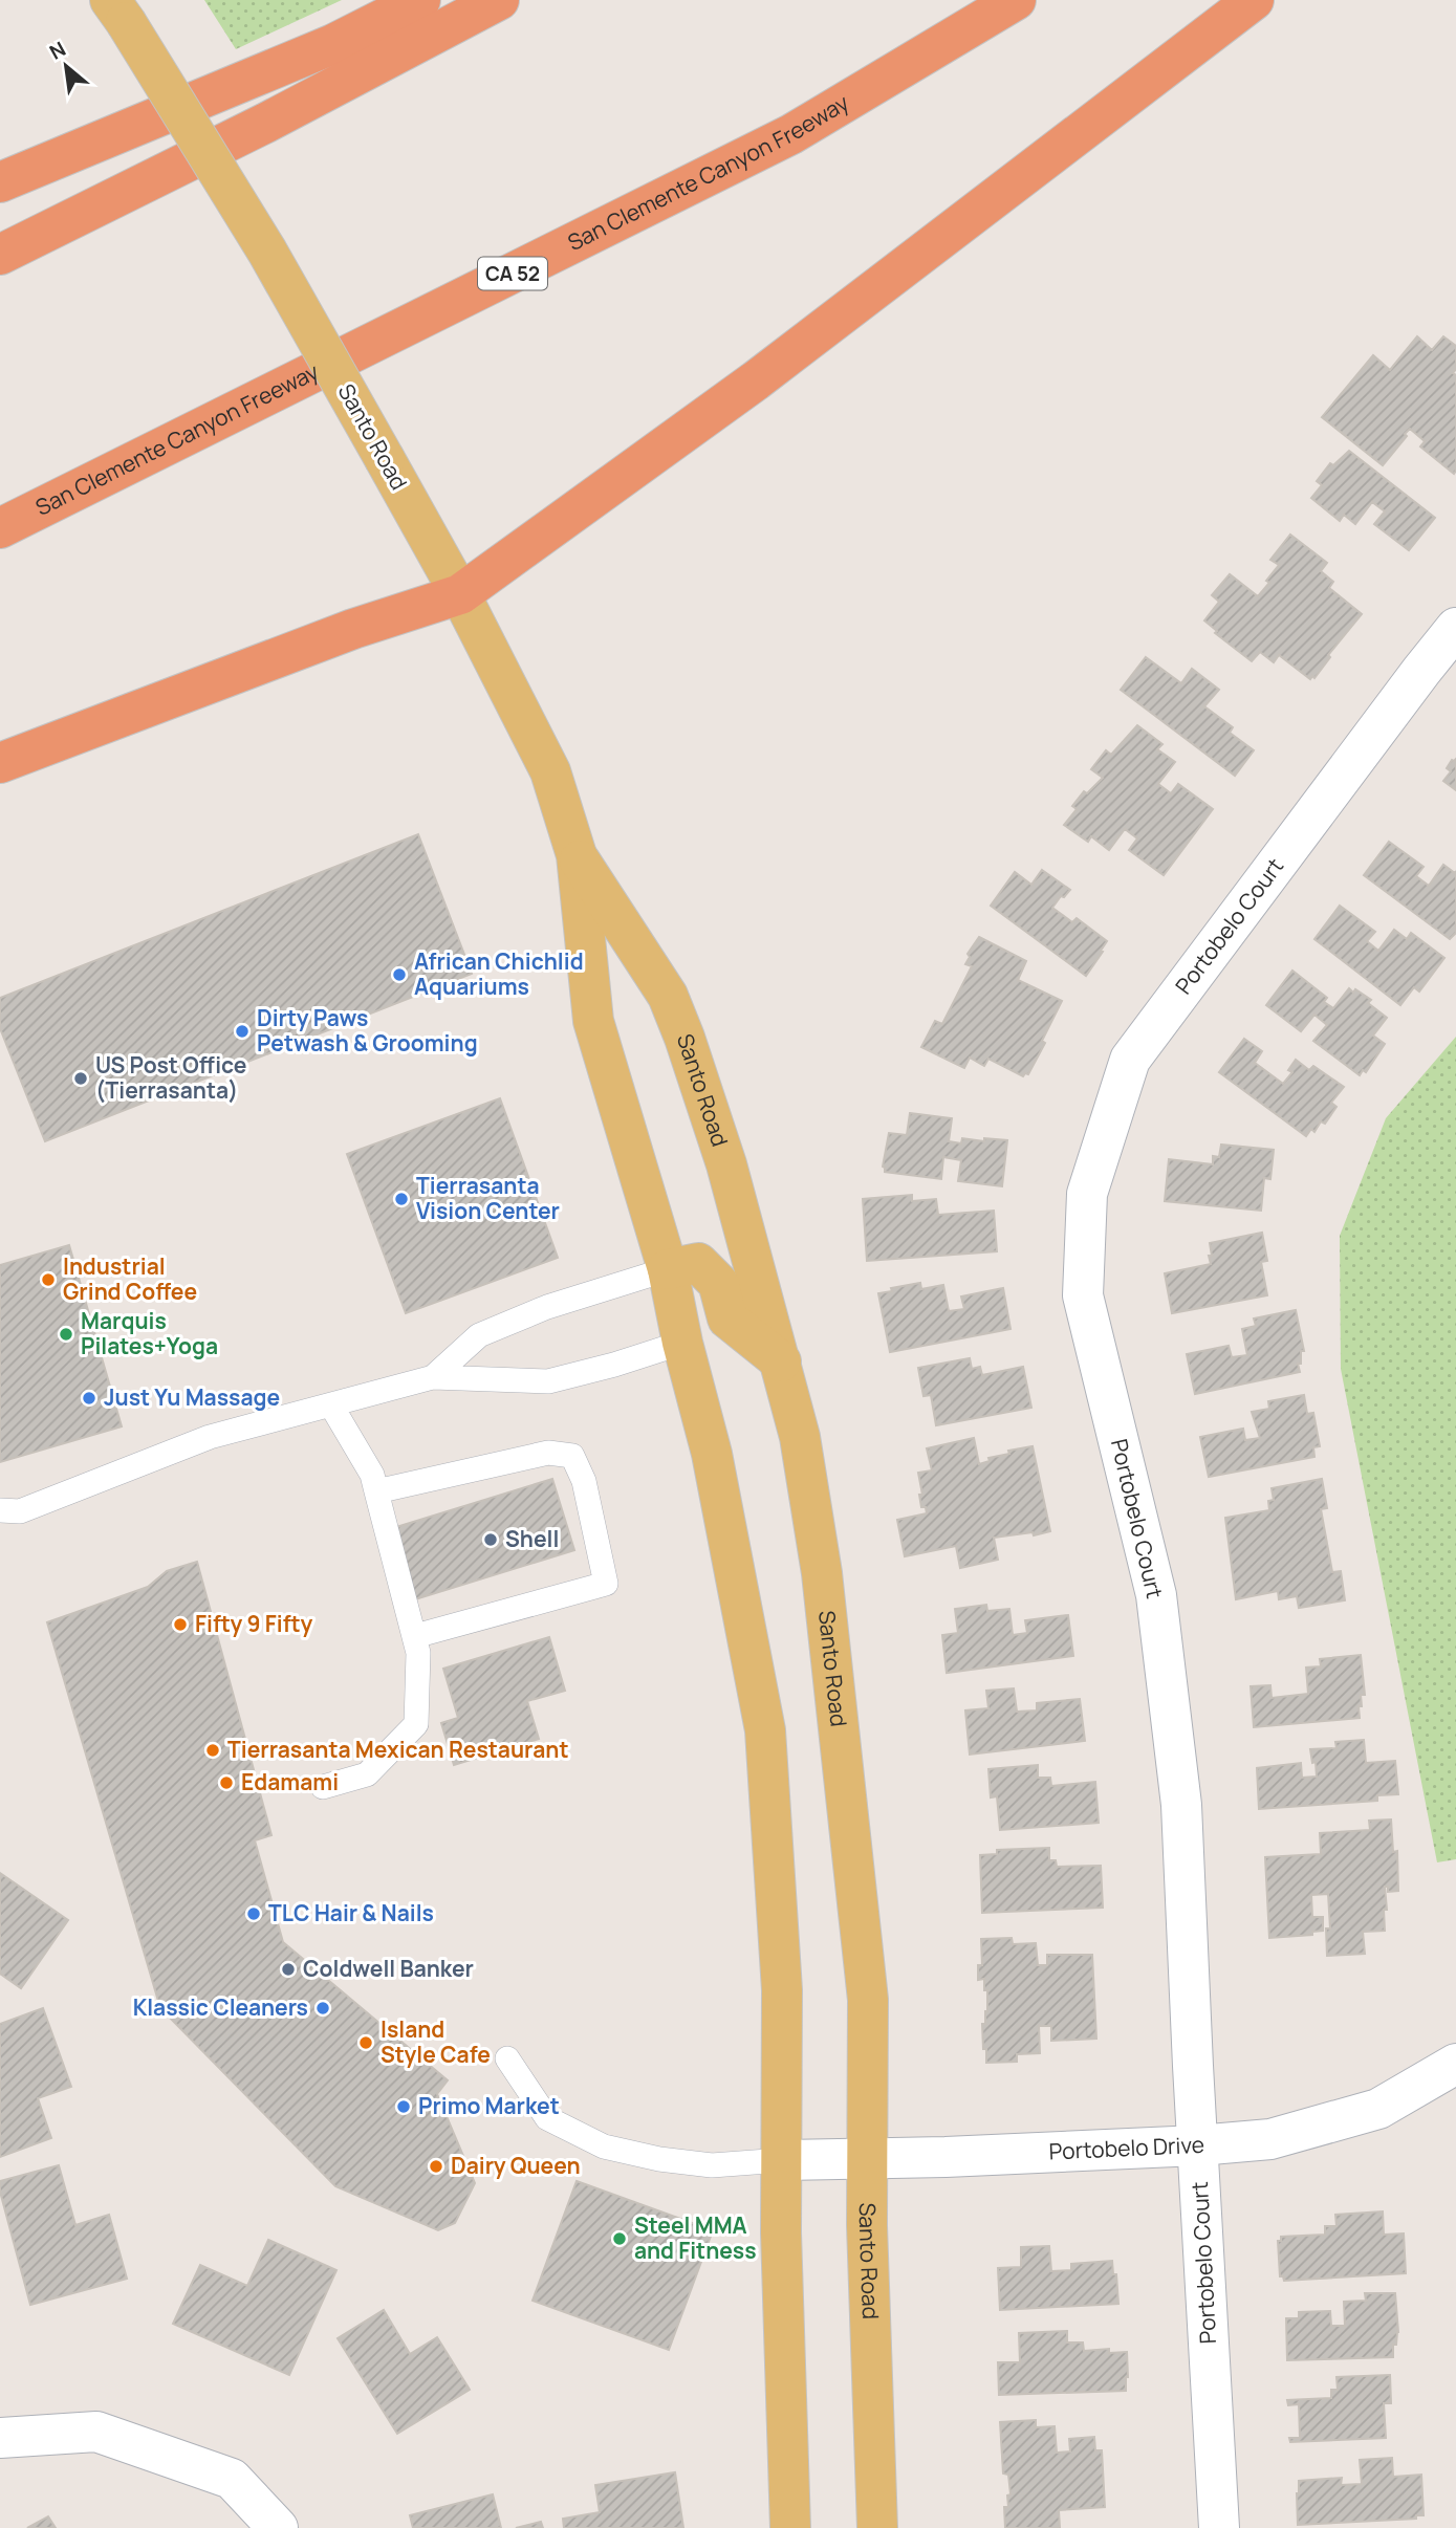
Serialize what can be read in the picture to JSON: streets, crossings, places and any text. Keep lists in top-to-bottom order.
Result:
{
  "streets": {
    "highway": ["San Clemente Canyon Freeway", "CA 52"],
    "main road": ["Santo Road"],
    "street": ["Portobelo Court", "Portobelo Drive"]
  },
  "crossings": [
    ["Santo Road", "Portobelo Drive"],
    ["Portobelo Court", "Portobelo Drive"]
  ],
  "places": [
    "African Chichlid Aquariums",
    "Dirty Paws Petwash & Grooming",
    "US Post Office (Tierrasanta)",
    "Tierrasanta Vision Center",
    "Industrial Grind Coffee",
    "Marquis Pilates+Yoga",
    "Just Yu Massage",
    "Shell",
    "Fifty 9 Fifty",
    "Tierrasanta Mexican Restaurant",
    "Edamami",
    "TLC Hair & Nails",
    "Coldwell Banker",
    "Klassic Cleaners",
    "Island Style Cafe",
    "Primo Market",
    "Dairy Queen",
    "Steel MMA and Fitness"
  ],
  "north": "top left"
}
